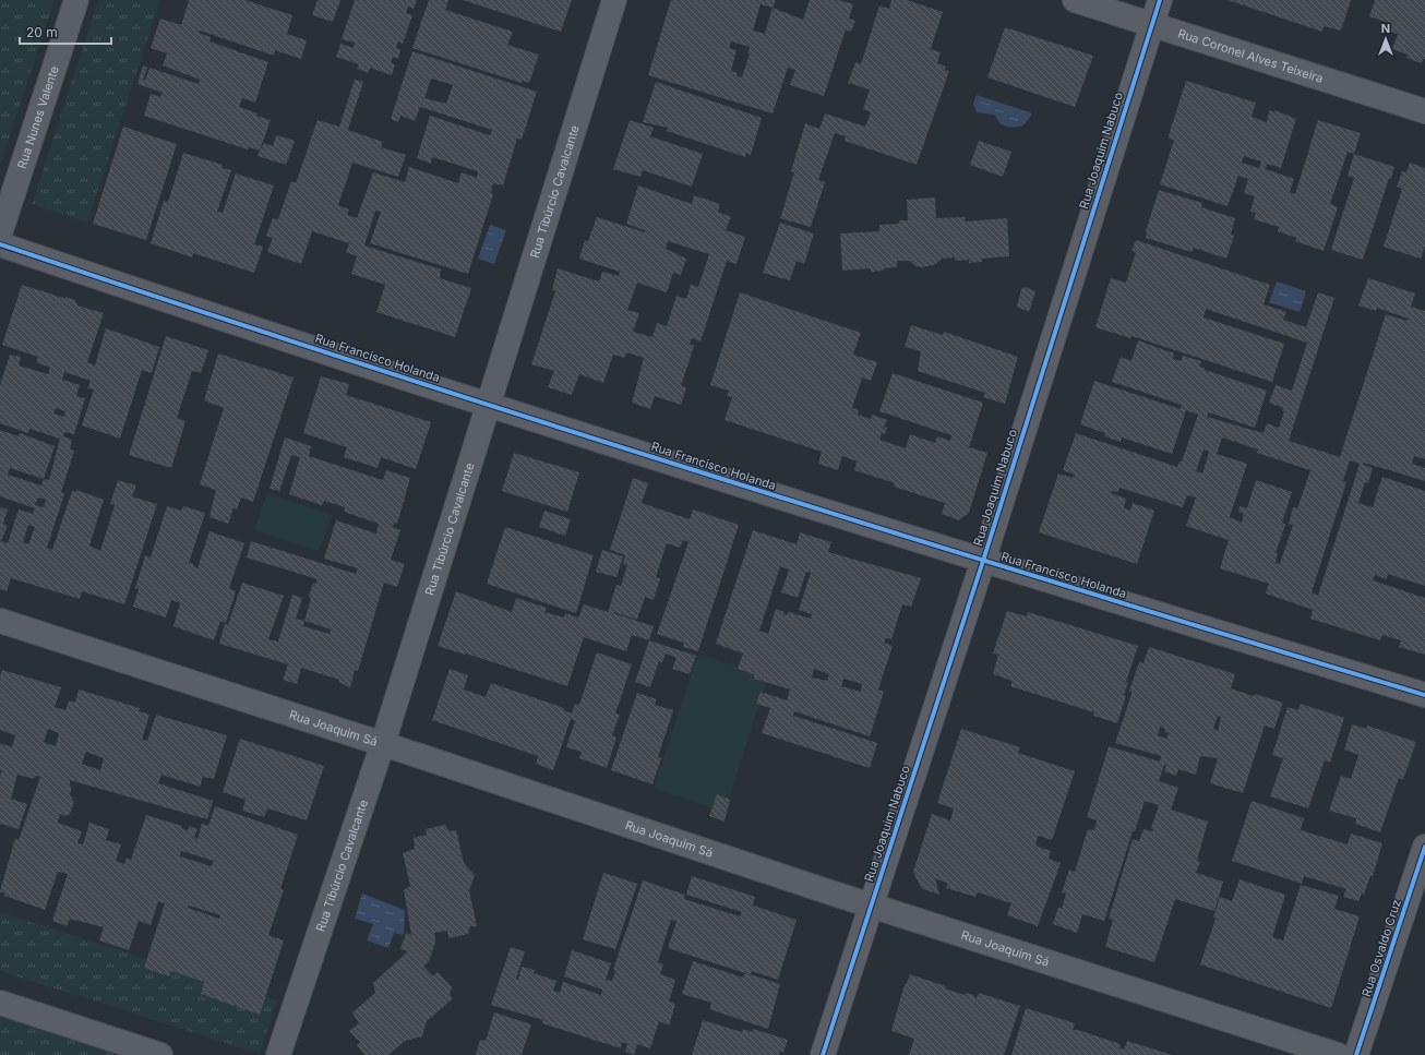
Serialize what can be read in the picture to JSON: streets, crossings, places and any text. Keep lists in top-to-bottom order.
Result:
{
  "streets": {
    "street": [
      "Rua Coronel Alves Teixeira",
      "Rua Nunes Valente",
      "Rua Joaquim Nabuco",
      "Rua Tibúrcio Cavalcante",
      "Rua Francisco Holanda",
      "Rua Joaquim Sá",
      "Rua Osvaldo Cruz"
    ]
  },
  "crossings": [
    ["Rua Coronel Alves Teixeira", "Rua Joaquim Nabuco"],
    ["Rua Joaquim Nabuco", "Rua Francisco Holanda"],
    ["Rua Joaquim Nabuco", "Rua Joaquim Sá"],
    ["Rua Tibúrcio Cavalcante", "Rua Francisco Holanda"],
    ["Rua Tibúrcio Cavalcante", "Rua Joaquim Sá"]
  ],
  "scale_bar": "20 m",
  "north": "top"
}
